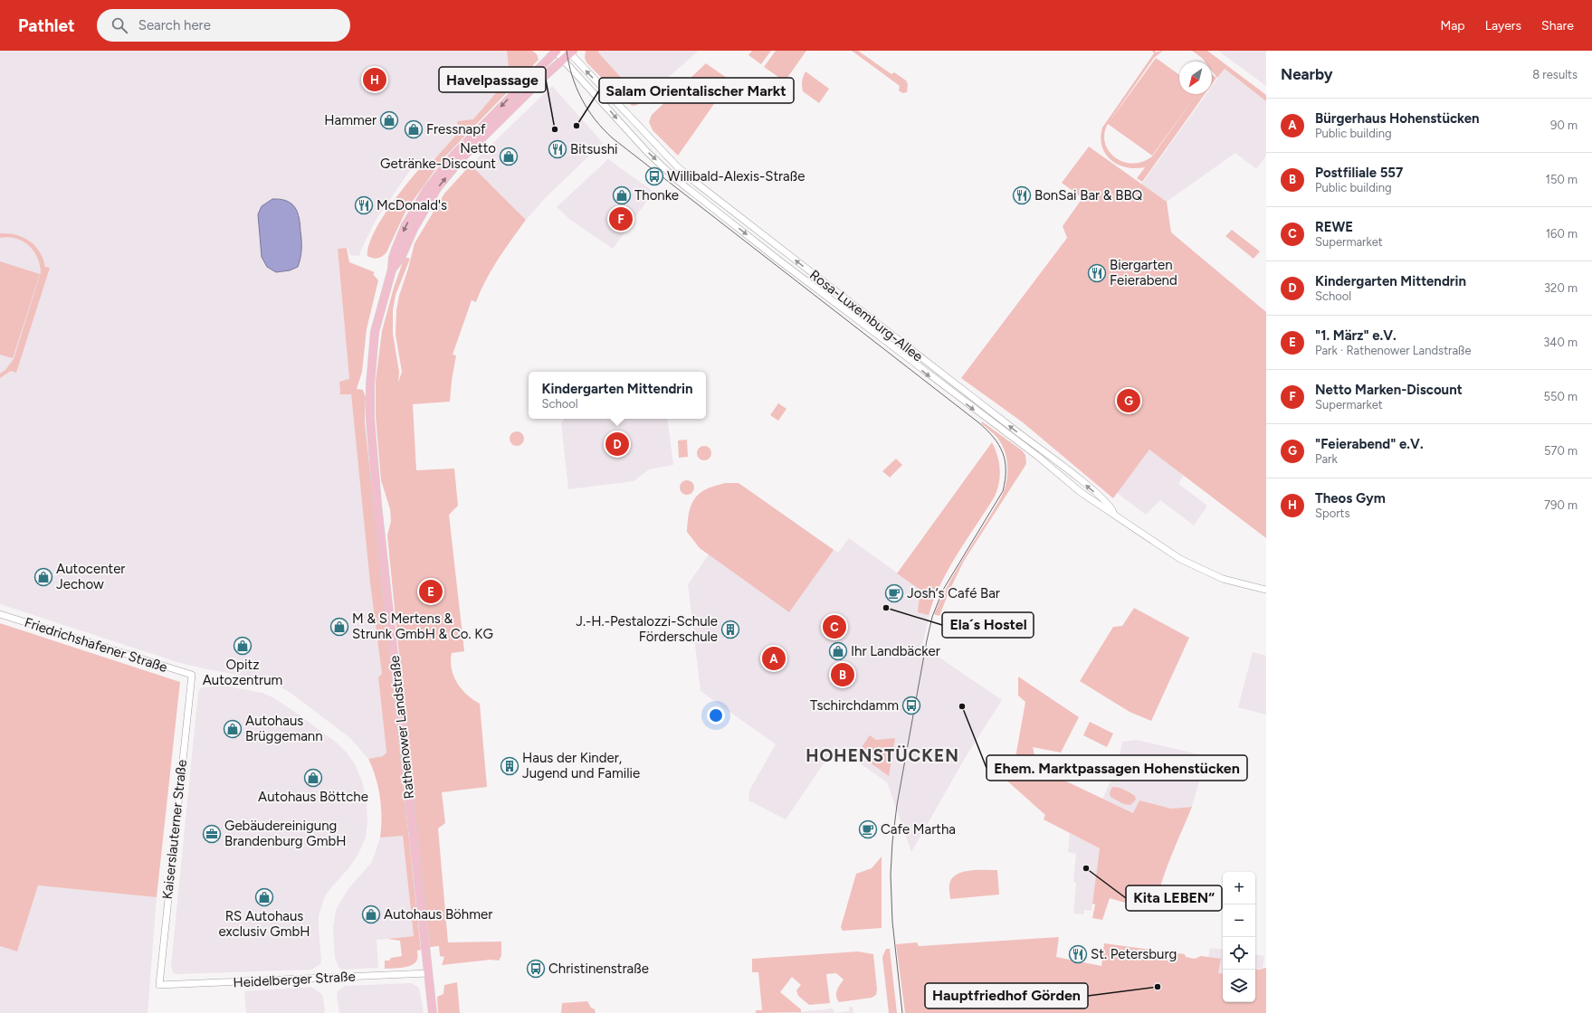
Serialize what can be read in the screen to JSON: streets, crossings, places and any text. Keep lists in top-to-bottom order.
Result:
{
  "streets": {
    "main road": ["Rathenower Landstraße"],
    "street": [
      "Rosa-Luxemburg-Allee",
      "Friedrichshafener Straße",
      "Kaiserslauterner Straße",
      "Heidelberger Straße"
    ]
  },
  "crossings": [
    ["Rosa-Luxemburg-Allee", "Rathenower Landstraße"],
    ["Friedrichshafener Straße", "Kaiserslauterner Straße"],
    ["Rathenower Landstraße", "Heidelberger Straße"],
    ["Kaiserslauterner Straße", "Heidelberger Straße"]
  ],
  "districts": ["HOHENSTÜCKEN"],
  "places": {
    "shop": [
      "Hammer",
      "Fressnapf",
      "Netto Getränke-Discount",
      "Thonke",
      "Autocenter Jechow",
      "M & S Mertens & Strunk GmbH & Co. KG",
      "Opitz Autozentrum",
      "Ihr Landbäcker",
      "Autohaus Brüggemann",
      "Autohaus Böttche",
      "RS Autohaus exclusiv GmbH",
      "Autohaus Böhmer"
    ],
    "other": [
      "Salam Orientalischer Markt",
      "Havelpassage",
      "Ela´s Hostel",
      "Ehem. Marktpassagen Hohenstücken",
      "Kita LEBEN“",
      "Hauptfriedhof Görden"
    ],
    "restaurant": [
      "Bitsushi",
      "BonSai Bar & BBQ",
      "McDonald's",
      "Biergarten Feierabend",
      "St. Petersburg"
    ],
    "bus stop": ["Willibald-Alexis-Straße", "Tschirchdamm", "Christinenstraße"],
    "cafe": ["Josh‘s Café Bar", "Cafe Martha"],
    "building": ["J.-H.-Pestalozzi-Schule Förderschule", "Haus der Kinder, Jugend und Familie"],
    "office": ["Gebäudereinigung Brandenburg GmbH"]
  },
  "north": "bottom left",
  "page": {
    "header": "Pathlet",
    "search": "Search here",
    "nav": ["Map", "Layers", "Share"],
    "heading": ["Nearby", "8 results"],
    "pins": [
      "H",
      "F",
      "G",
      "D",
      "E",
      "C",
      "A",
      "B"
    ],
    "list": [
      {
        "mark": "A",
        "name": "Bürgerhaus Hohenstücken",
        "note": "Public building",
        "value": "90 m"
      },
      {
        "mark": "B",
        "name": "Postfiliale 557",
        "note": "Public building",
        "value": "150 m"
      },
      {
        "mark": "C",
        "name": "REWE",
        "note": "Supermarket",
        "value": "160 m"
      },
      {
        "mark": "D",
        "name": "Kindergarten Mittendrin",
        "note": "School",
        "value": "320 m"
      },
      {
        "mark": "E",
        "name": "\"1. März\" e.V.",
        "note": "Park · Rathenower Landstraße",
        "value": "340 m"
      },
      {
        "mark": "F",
        "name": "Netto Marken-Discount",
        "note": "Supermarket",
        "value": "550 m"
      },
      {
        "mark": "G",
        "name": "\"Feierabend\" e.V.",
        "note": "Park",
        "value": "570 m"
      },
      {
        "mark": "H",
        "name": "Theos Gym",
        "note": "Sports",
        "value": "790 m"
      }
    ],
    "popup": ["Kindergarten Mittendrin", "School"],
    "map_buttons": ["+", "−"]
  }
}
